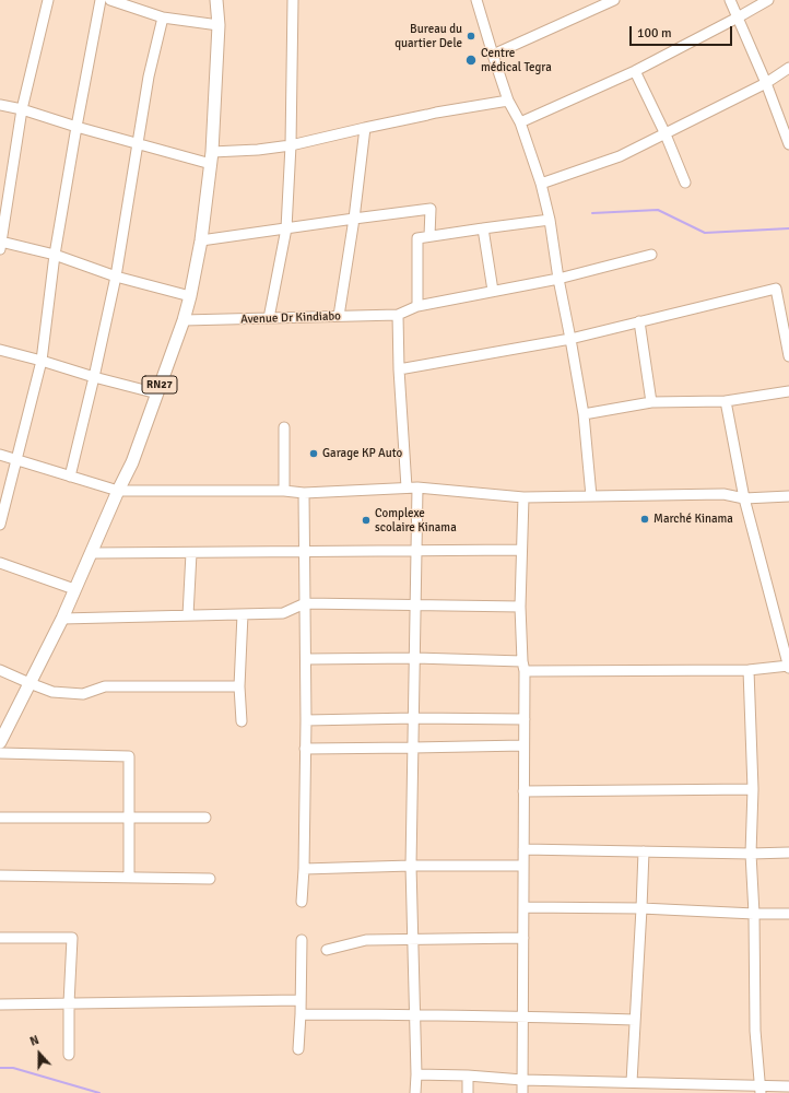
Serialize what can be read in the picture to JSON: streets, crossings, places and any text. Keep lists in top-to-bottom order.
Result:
{
  "streets": {
    "main road": ["RN27"],
    "street": ["Avenue Dr Kindiabo"]
  },
  "crossings": [
    ["Avenue Dr Kindiabo", "RN27"]
  ],
  "places": [
    "Bureau du quartier Dele",
    "Centre médical Tegra",
    "Garage KP Auto",
    "Marché Kinama",
    "Complexe scolaire Kinama"
  ],
  "scale_bar": "100 m",
  "north": "top"
}
